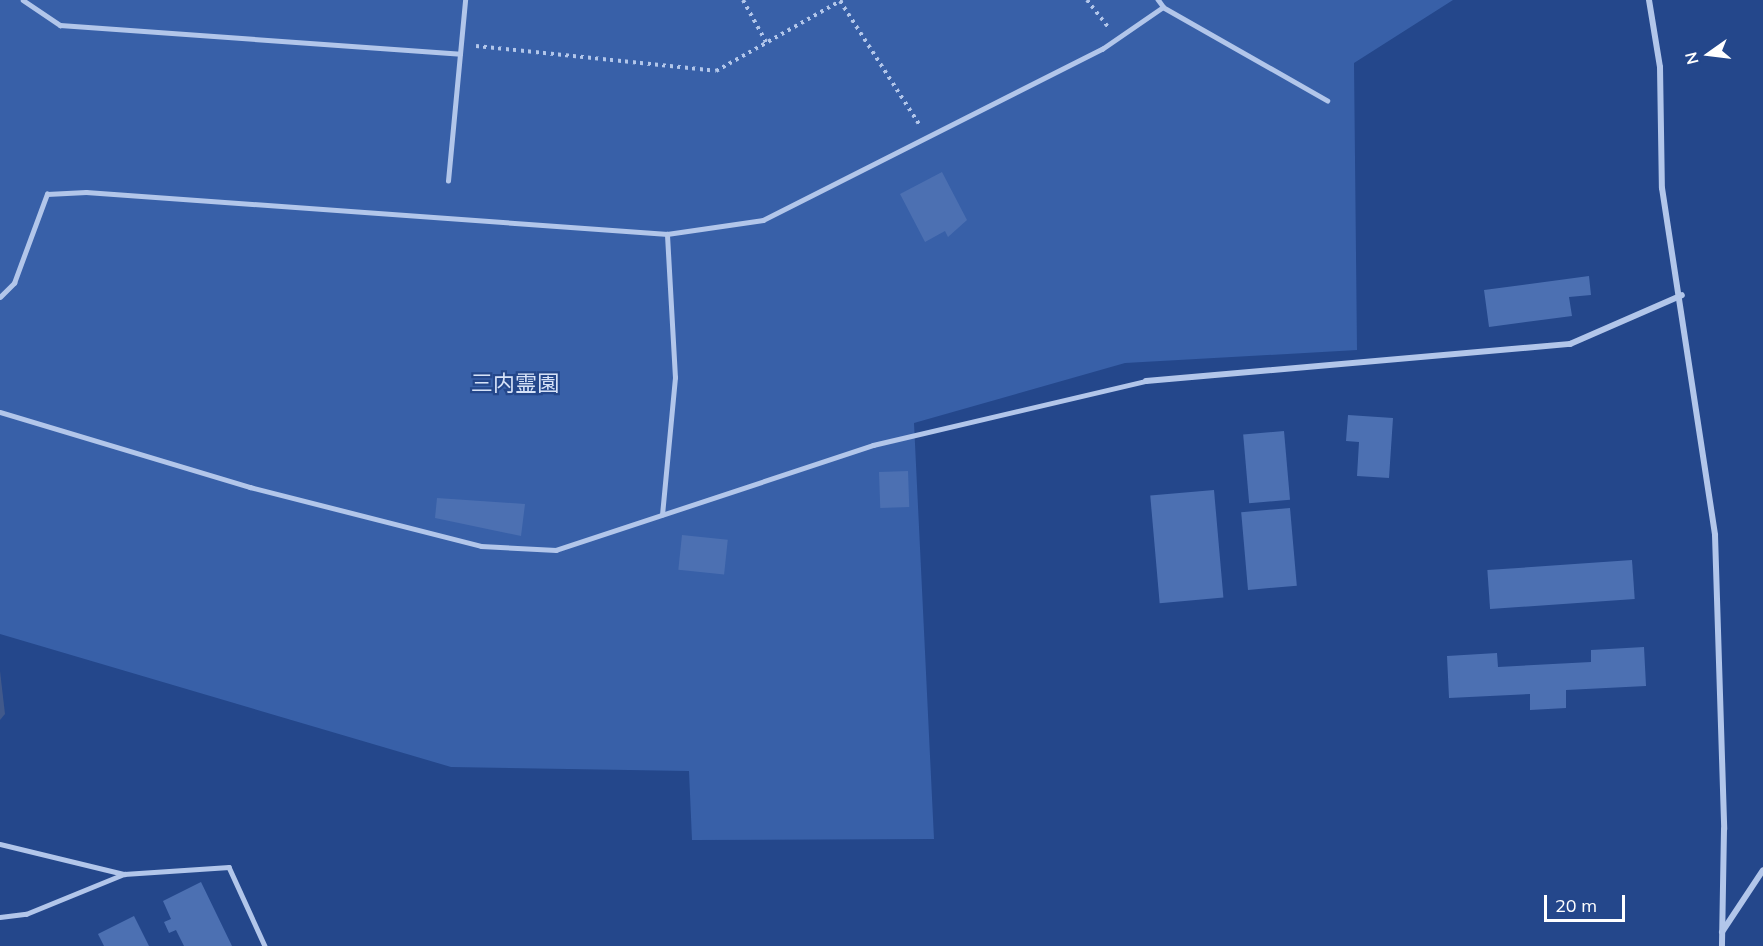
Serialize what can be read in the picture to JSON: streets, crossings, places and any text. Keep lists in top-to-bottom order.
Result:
{
  "parks": ["三内霊園"],
  "scale_bar": "20 m",
  "north": "left"
}
